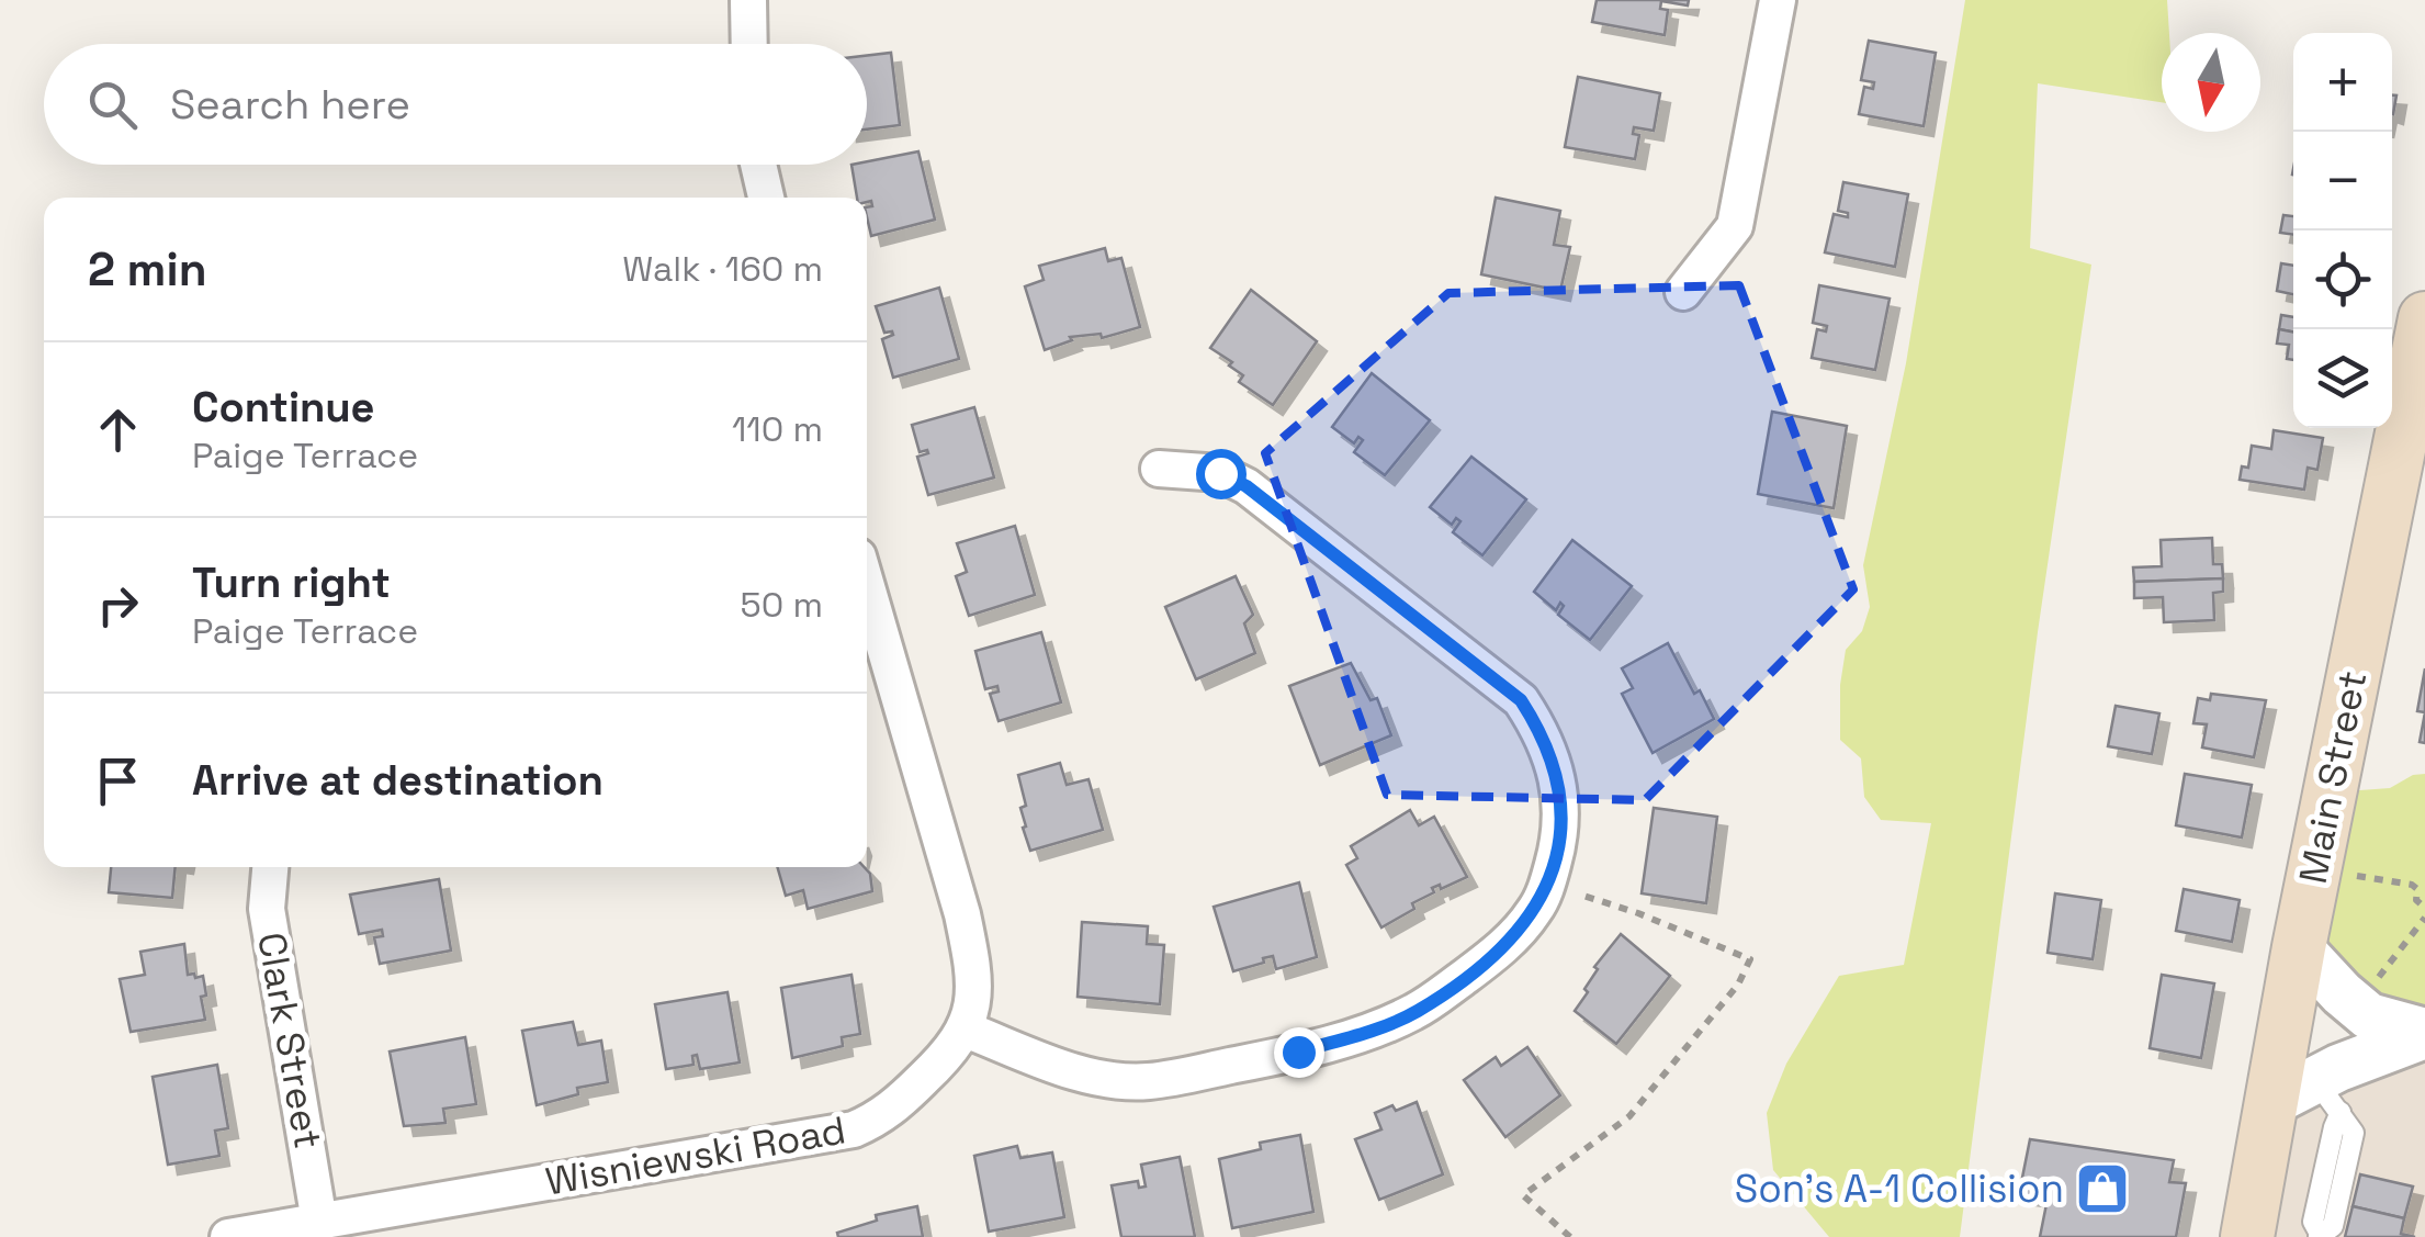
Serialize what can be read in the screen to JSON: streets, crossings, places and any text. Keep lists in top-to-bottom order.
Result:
{
  "streets": {
    "main road": ["Main Street"],
    "street": ["Clark Street", "Wisniewski Road"]
  },
  "crossings": [
    ["Clark Street", "Wisniewski Road"]
  ],
  "places": {
    "shop": ["Son's A-1 Collision"]
  },
  "north": "bottom",
  "page": {
    "map_buttons": ["+", "−"],
    "search": "Search here",
    "heading": ["2 min", "Walk · 160 m"],
    "list": [
      ["Continue", "Paige Terrace", "110 m"],
      ["Turn right", "Paige Terrace", "50 m"],
      "Arrive at destination"
    ]
  }
}
